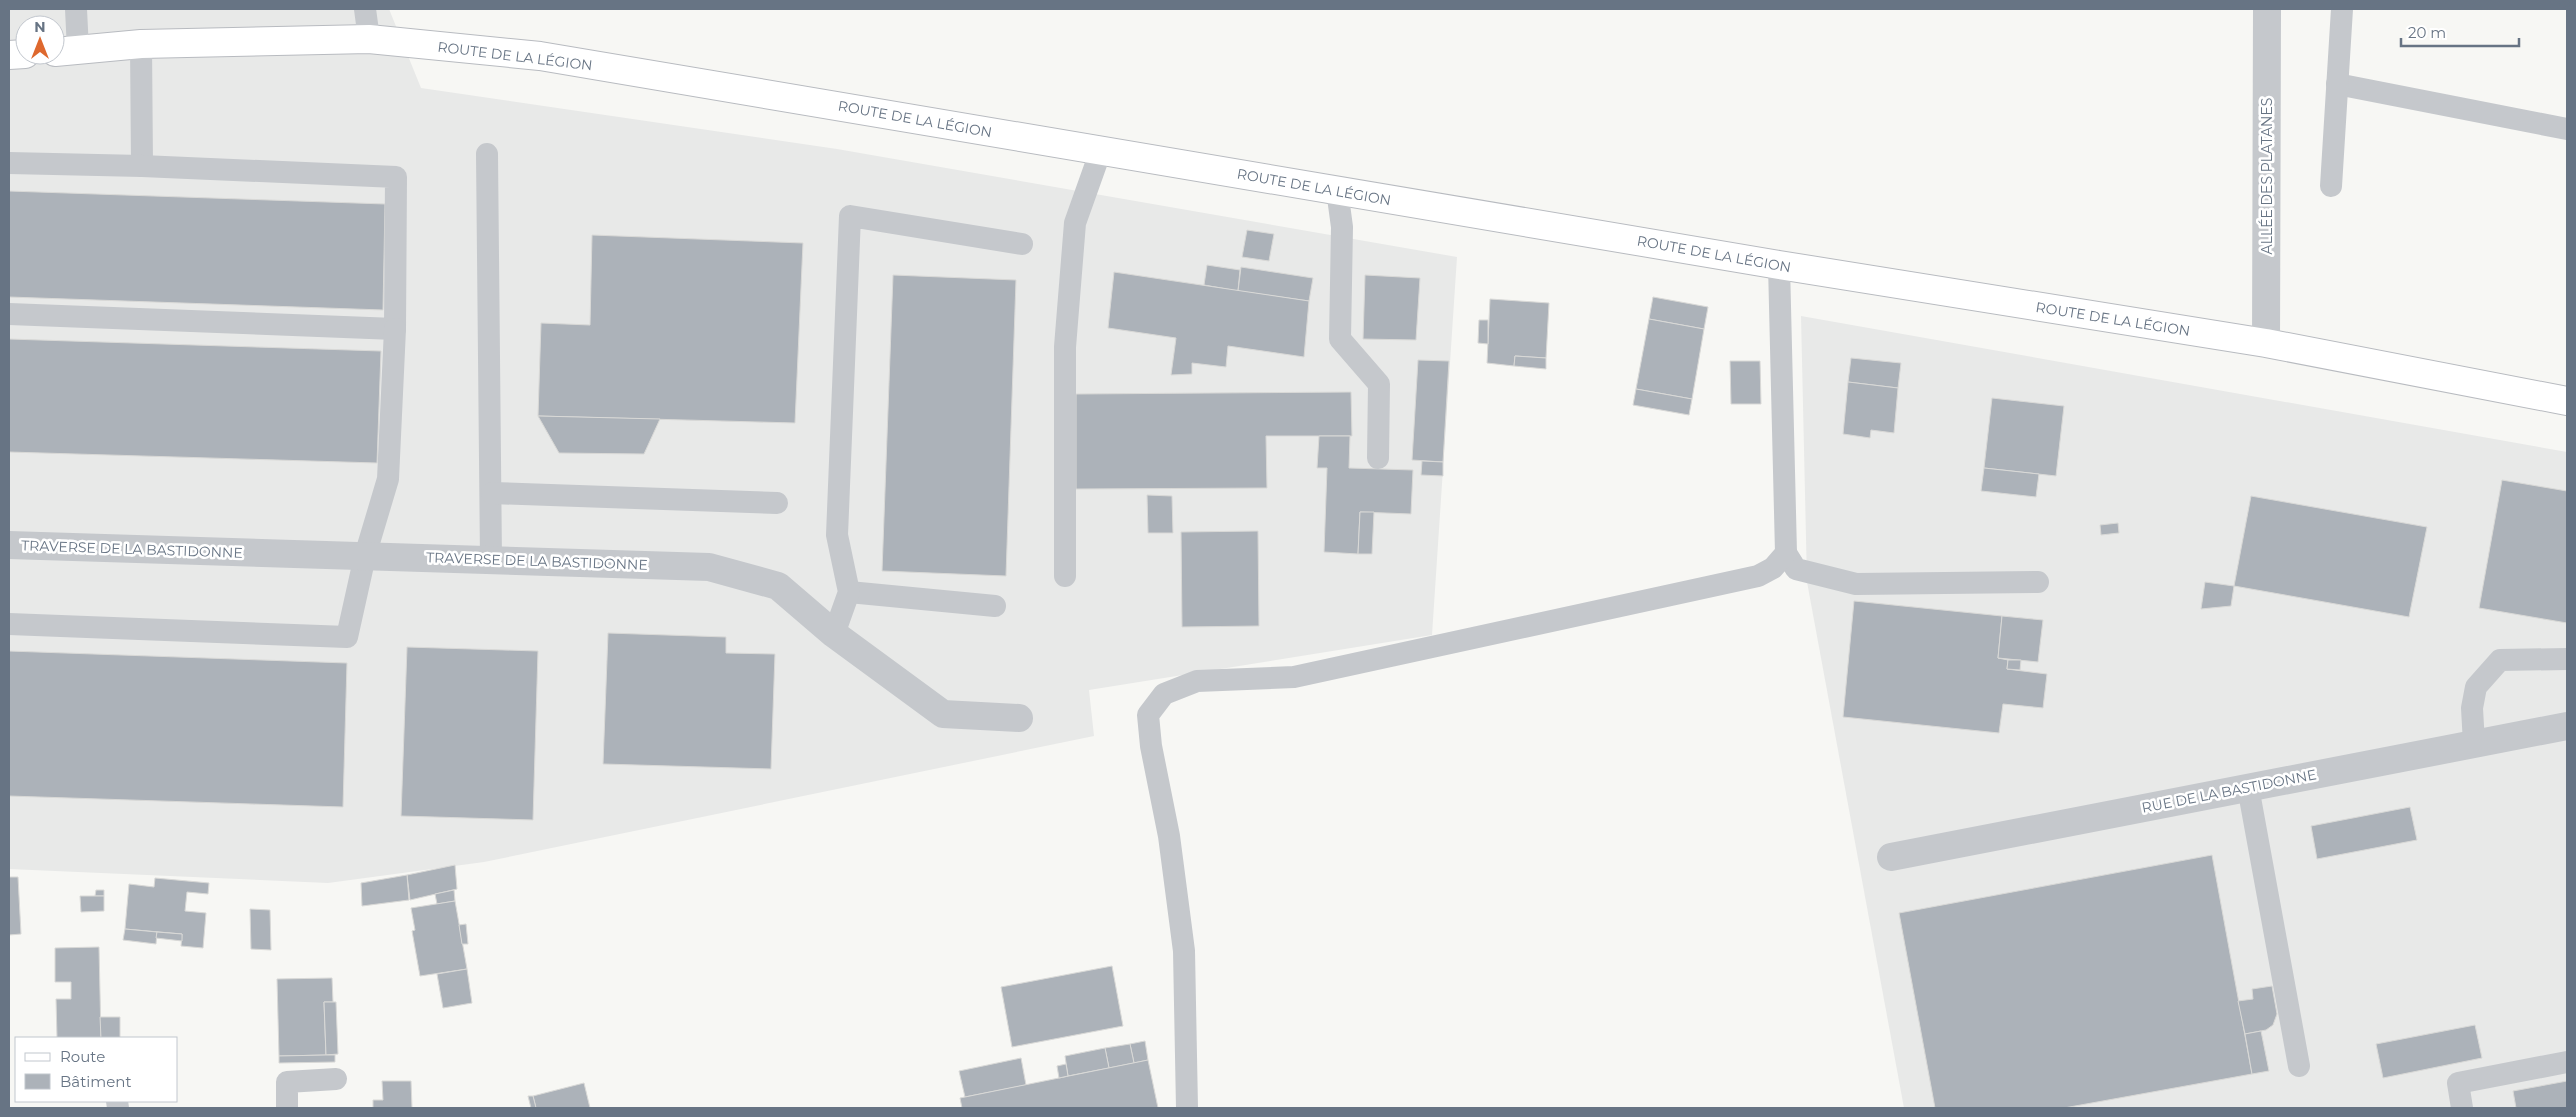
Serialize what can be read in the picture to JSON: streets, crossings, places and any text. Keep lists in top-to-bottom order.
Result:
{
  "streets": {
    "main road": ["ROUTE DE LA LÉGION"],
    "street": ["ALLÉE DES PLATANES", "TRAVERSE DE LA BASTIDONNE", "RUE DE LA BASTIDONNE"]
  },
  "crossings": [
    ["ROUTE DE LA LÉGION", "ALLÉE DES PLATANES"]
  ],
  "legend": ["Route", "Bâtiment"],
  "scale_bar": "20 m",
  "north": "top"
}
